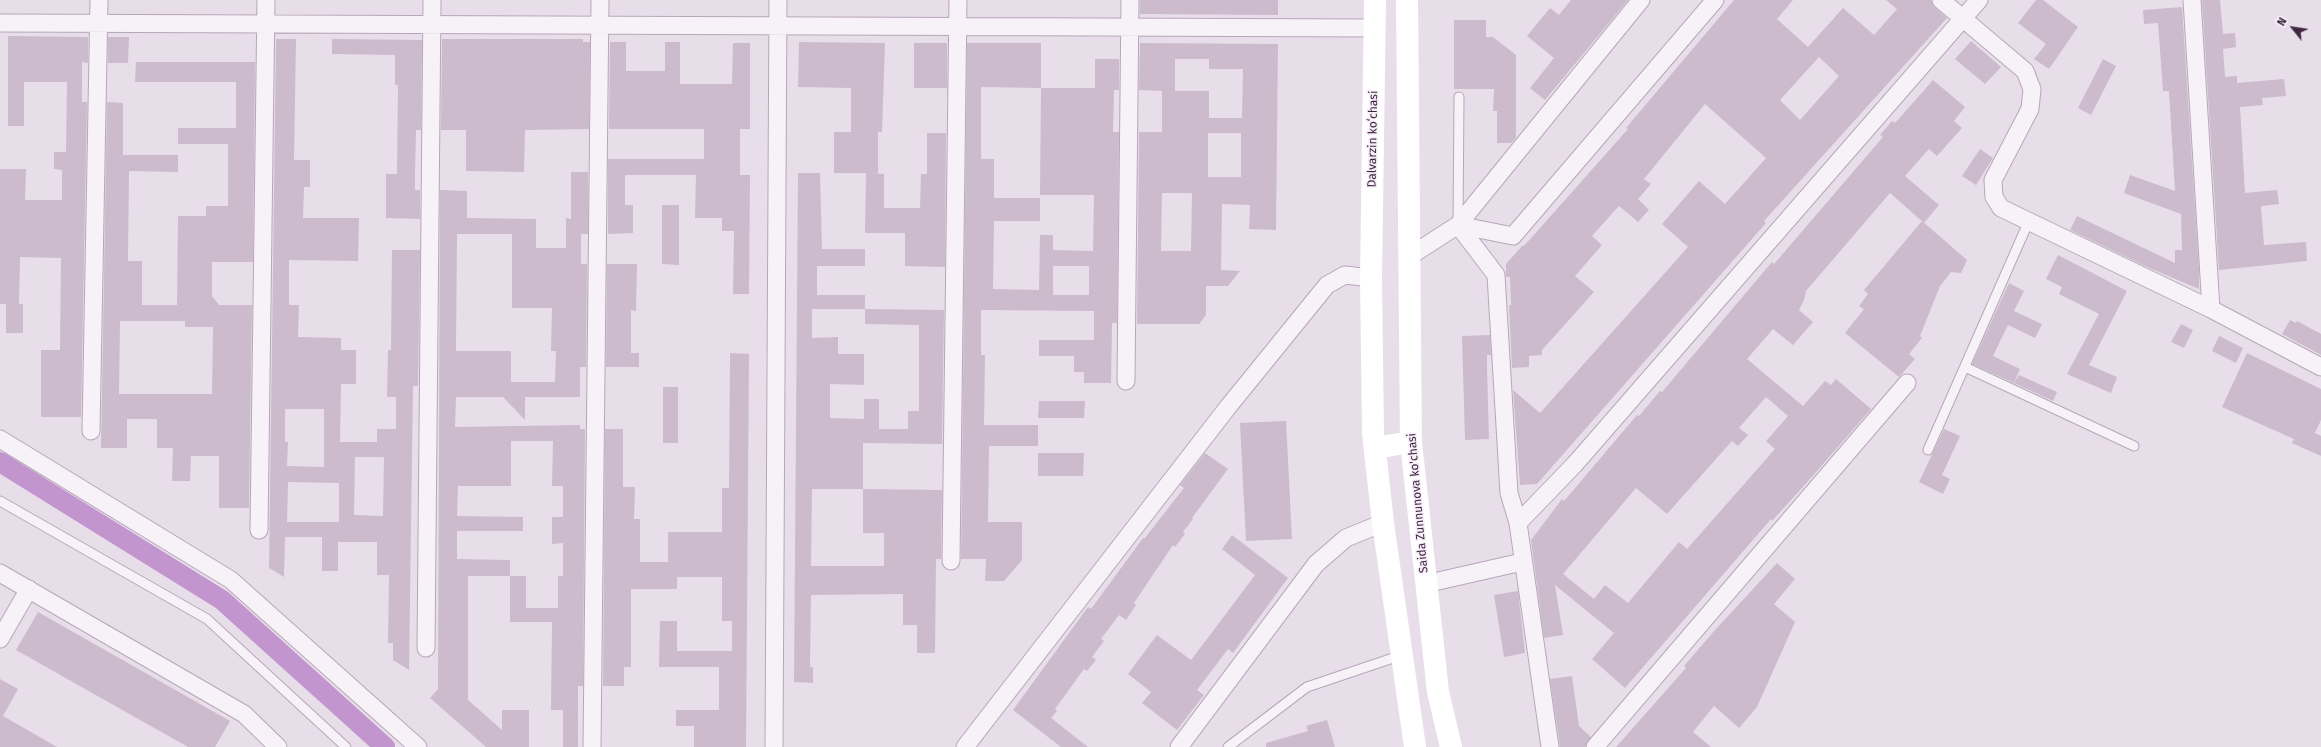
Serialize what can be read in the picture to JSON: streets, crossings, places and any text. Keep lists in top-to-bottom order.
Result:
{
  "streets": {
    "main road": ["Dalvarzin koʻchasi", "Saida Zunnunova ko'chasi"]
  },
  "north": "top left"
}
